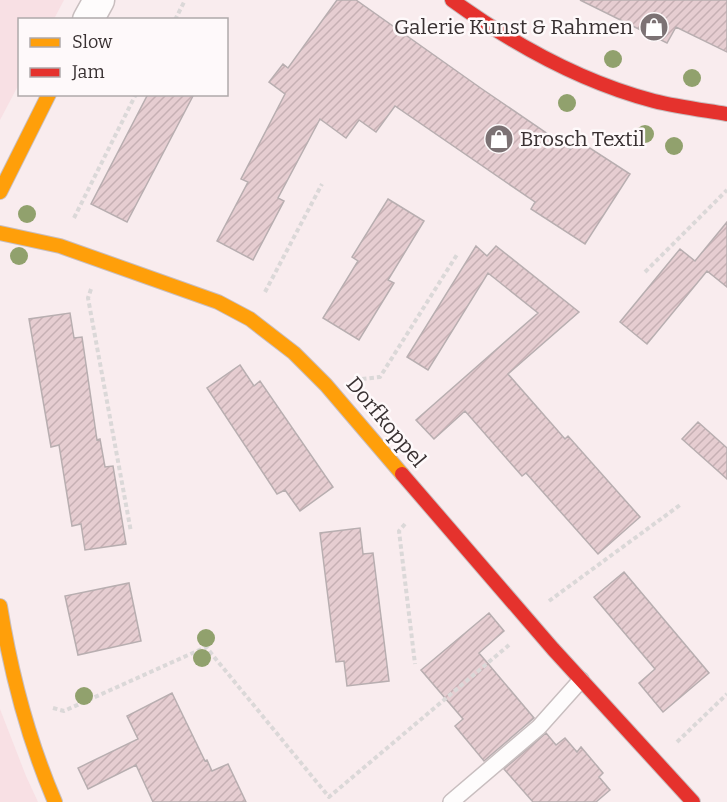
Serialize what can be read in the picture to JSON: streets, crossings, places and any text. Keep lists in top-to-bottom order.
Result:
{
  "streets": {
    "street": ["Dorfkoppel"]
  },
  "places": {
    "shop": ["Galerie Kunst & Rahmen", "Brosch Textil"]
  },
  "legend": ["Slow", "Jam"]
}
